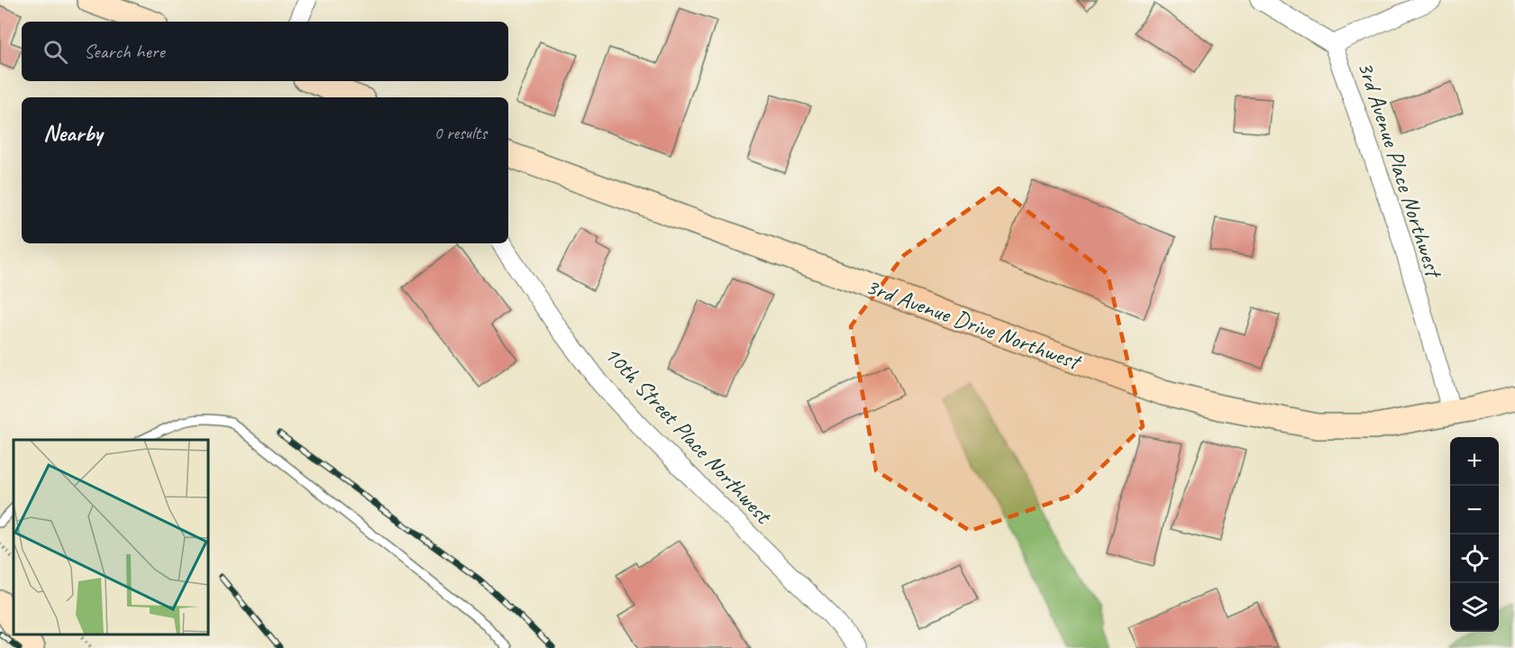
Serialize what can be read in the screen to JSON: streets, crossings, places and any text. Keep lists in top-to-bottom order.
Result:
{
  "streets": {
    "main road": ["3rd Avenue Drive Northwest"],
    "street": ["3rd Avenue Place Northwest", "10th Street Place Northwest"]
  },
  "crossings": [
    ["3rd Avenue Place Northwest", "3rd Avenue Drive Northwest"]
  ],
  "page": {
    "search": "Search here",
    "heading": ["Nearby", "0 results"],
    "map_buttons": ["+", "−"]
  }
}
